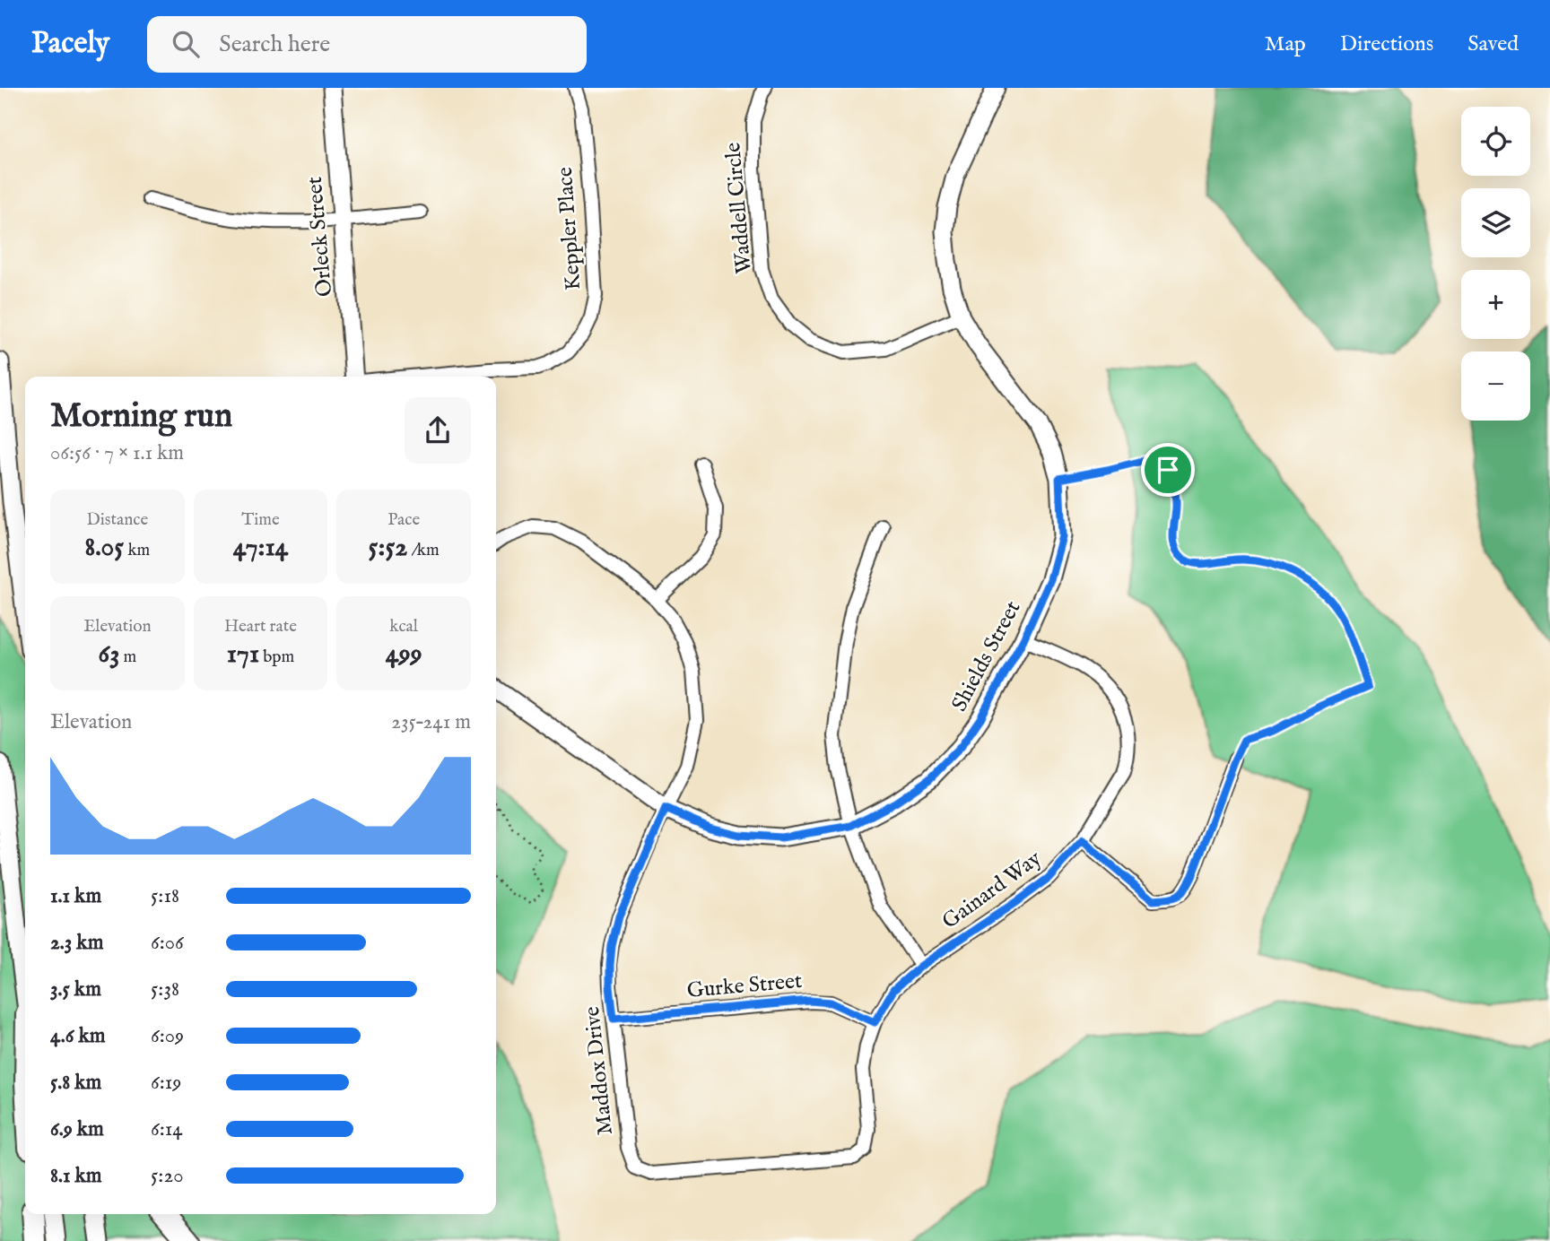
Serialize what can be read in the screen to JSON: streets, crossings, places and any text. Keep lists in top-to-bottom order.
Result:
{
  "streets": {
    "street": [
      "Waddell Circle",
      "Keppler Place",
      "Orleck Street",
      "Shields Street",
      "Gainard Way",
      "Gurke Street",
      "Maddox Drive"
    ]
  },
  "crossings": [
    ["Waddell Circle", "Shields Street"],
    ["Shields Street", "Gainard Way"],
    ["Shields Street", "Maddox Drive"],
    ["Gainard Way", "Gurke Street"],
    ["Gainard Way", "Maddox Drive"],
    ["Gurke Street", "Maddox Drive"]
  ],
  "page": {
    "header": "Pacely",
    "search": "Search here",
    "nav": ["Map", "Directions", "Saved"],
    "map_buttons": ["+", "−"],
    "heading": ["Morning run", "06:56 · 7 × 1.1 km"],
    "stats": [
      ["Distance", "8.05 km"],
      ["Time", "47:14"],
      ["Pace", "5:52 /km"],
      ["Elevation", "63 m"],
      ["Heart rate", "171 bpm"],
      ["kcal", "499"]
    ],
    "chart": ["Elevation", "235–241 m"],
    "list": [
      {
        "name": "1.1 km",
        "note": "5:18"
      },
      {
        "name": "2.3 km",
        "note": "6:06"
      },
      {
        "name": "3.5 km",
        "note": "5:38"
      },
      {
        "name": "4.6 km",
        "note": "6:09"
      },
      {
        "name": "5.8 km",
        "note": "6:19"
      },
      {
        "name": "6.9 km",
        "note": "6:14"
      },
      {
        "name": "8.1 km",
        "note": "5:20"
      }
    ]
  }
}
